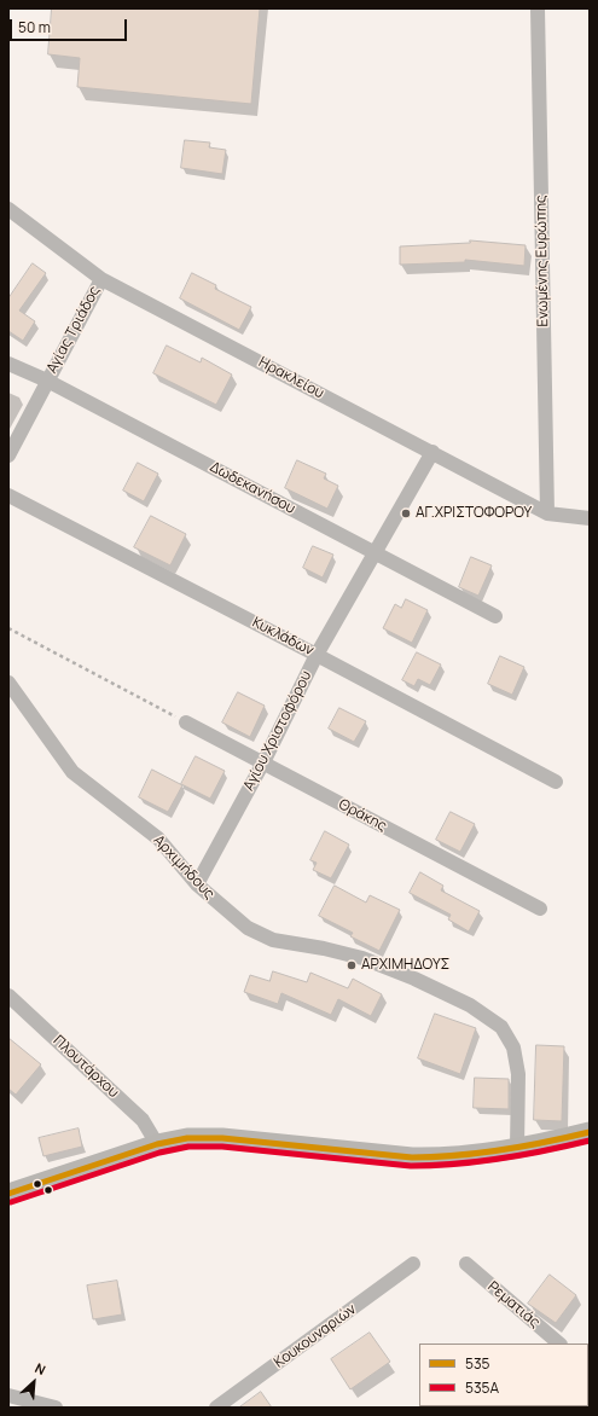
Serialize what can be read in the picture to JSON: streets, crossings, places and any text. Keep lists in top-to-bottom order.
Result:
{
  "streets": {
    "street": [
      "Ενωμένης Ευρώπης",
      "Αγίας Τριάδος",
      "Ηρακλείου",
      "Δωδεκανήσου",
      "Κυκλάδων",
      "Αγίου Χριστοφόρου",
      "Θράκης",
      "Αρχιμήδους",
      "Πλουτάρχου",
      "Ρεματιάς",
      "Κουκουναριών"
    ]
  },
  "crossings": [
    ["Ενωμένης Ευρώπης", "Ηρακλείου"],
    ["Αγίας Τριάδος", "Ηρακλείου"],
    ["Αγίας Τριάδος", "Δωδεκανήσου"],
    ["Ηρακλείου", "Αγίου Χριστοφόρου"],
    ["Δωδεκανήσου", "Αγίου Χριστοφόρου"],
    ["Κυκλάδων", "Αγίου Χριστοφόρου"],
    ["Αγίου Χριστοφόρου", "Θράκης"],
    ["Αγίου Χριστοφόρου", "Αρχιμήδους"]
  ],
  "places": ["ΑΓ.ΧΡΙΣΤΟΦΟΡΟΥ", "ΑΡΧΙΜΗΔΟΥΣ"],
  "lines": ["transit line 535", "transit line 535A"],
  "legend": ["535", "535A"],
  "scale_bar": "50 m",
  "north": "top right"
}
